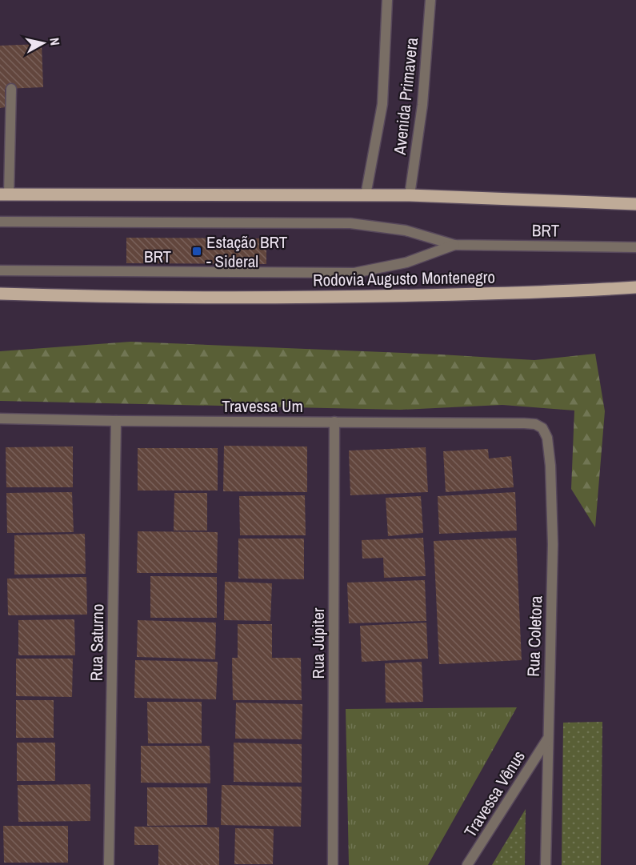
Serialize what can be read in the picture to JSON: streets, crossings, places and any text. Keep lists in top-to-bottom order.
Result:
{
  "streets": {
    "main road": ["Rodovia Augusto Montenegro"],
    "street": [
      "Avenida Primavera",
      "BRT",
      "Travessa Um",
      "Rua Coletora",
      "Rua Saturno",
      "Rua Júpiter",
      "Travessa Vênus"
    ]
  },
  "crossings": [
    ["Travessa Um", "Rua Coletora"],
    ["Travessa Um", "Rua Saturno"],
    ["Travessa Um", "Rua Júpiter"],
    ["Rua Coletora", "Travessa Vênus"]
  ],
  "places": {
    "transit": ["Estação BRT - Sideral"]
  },
  "north": "right"
}
